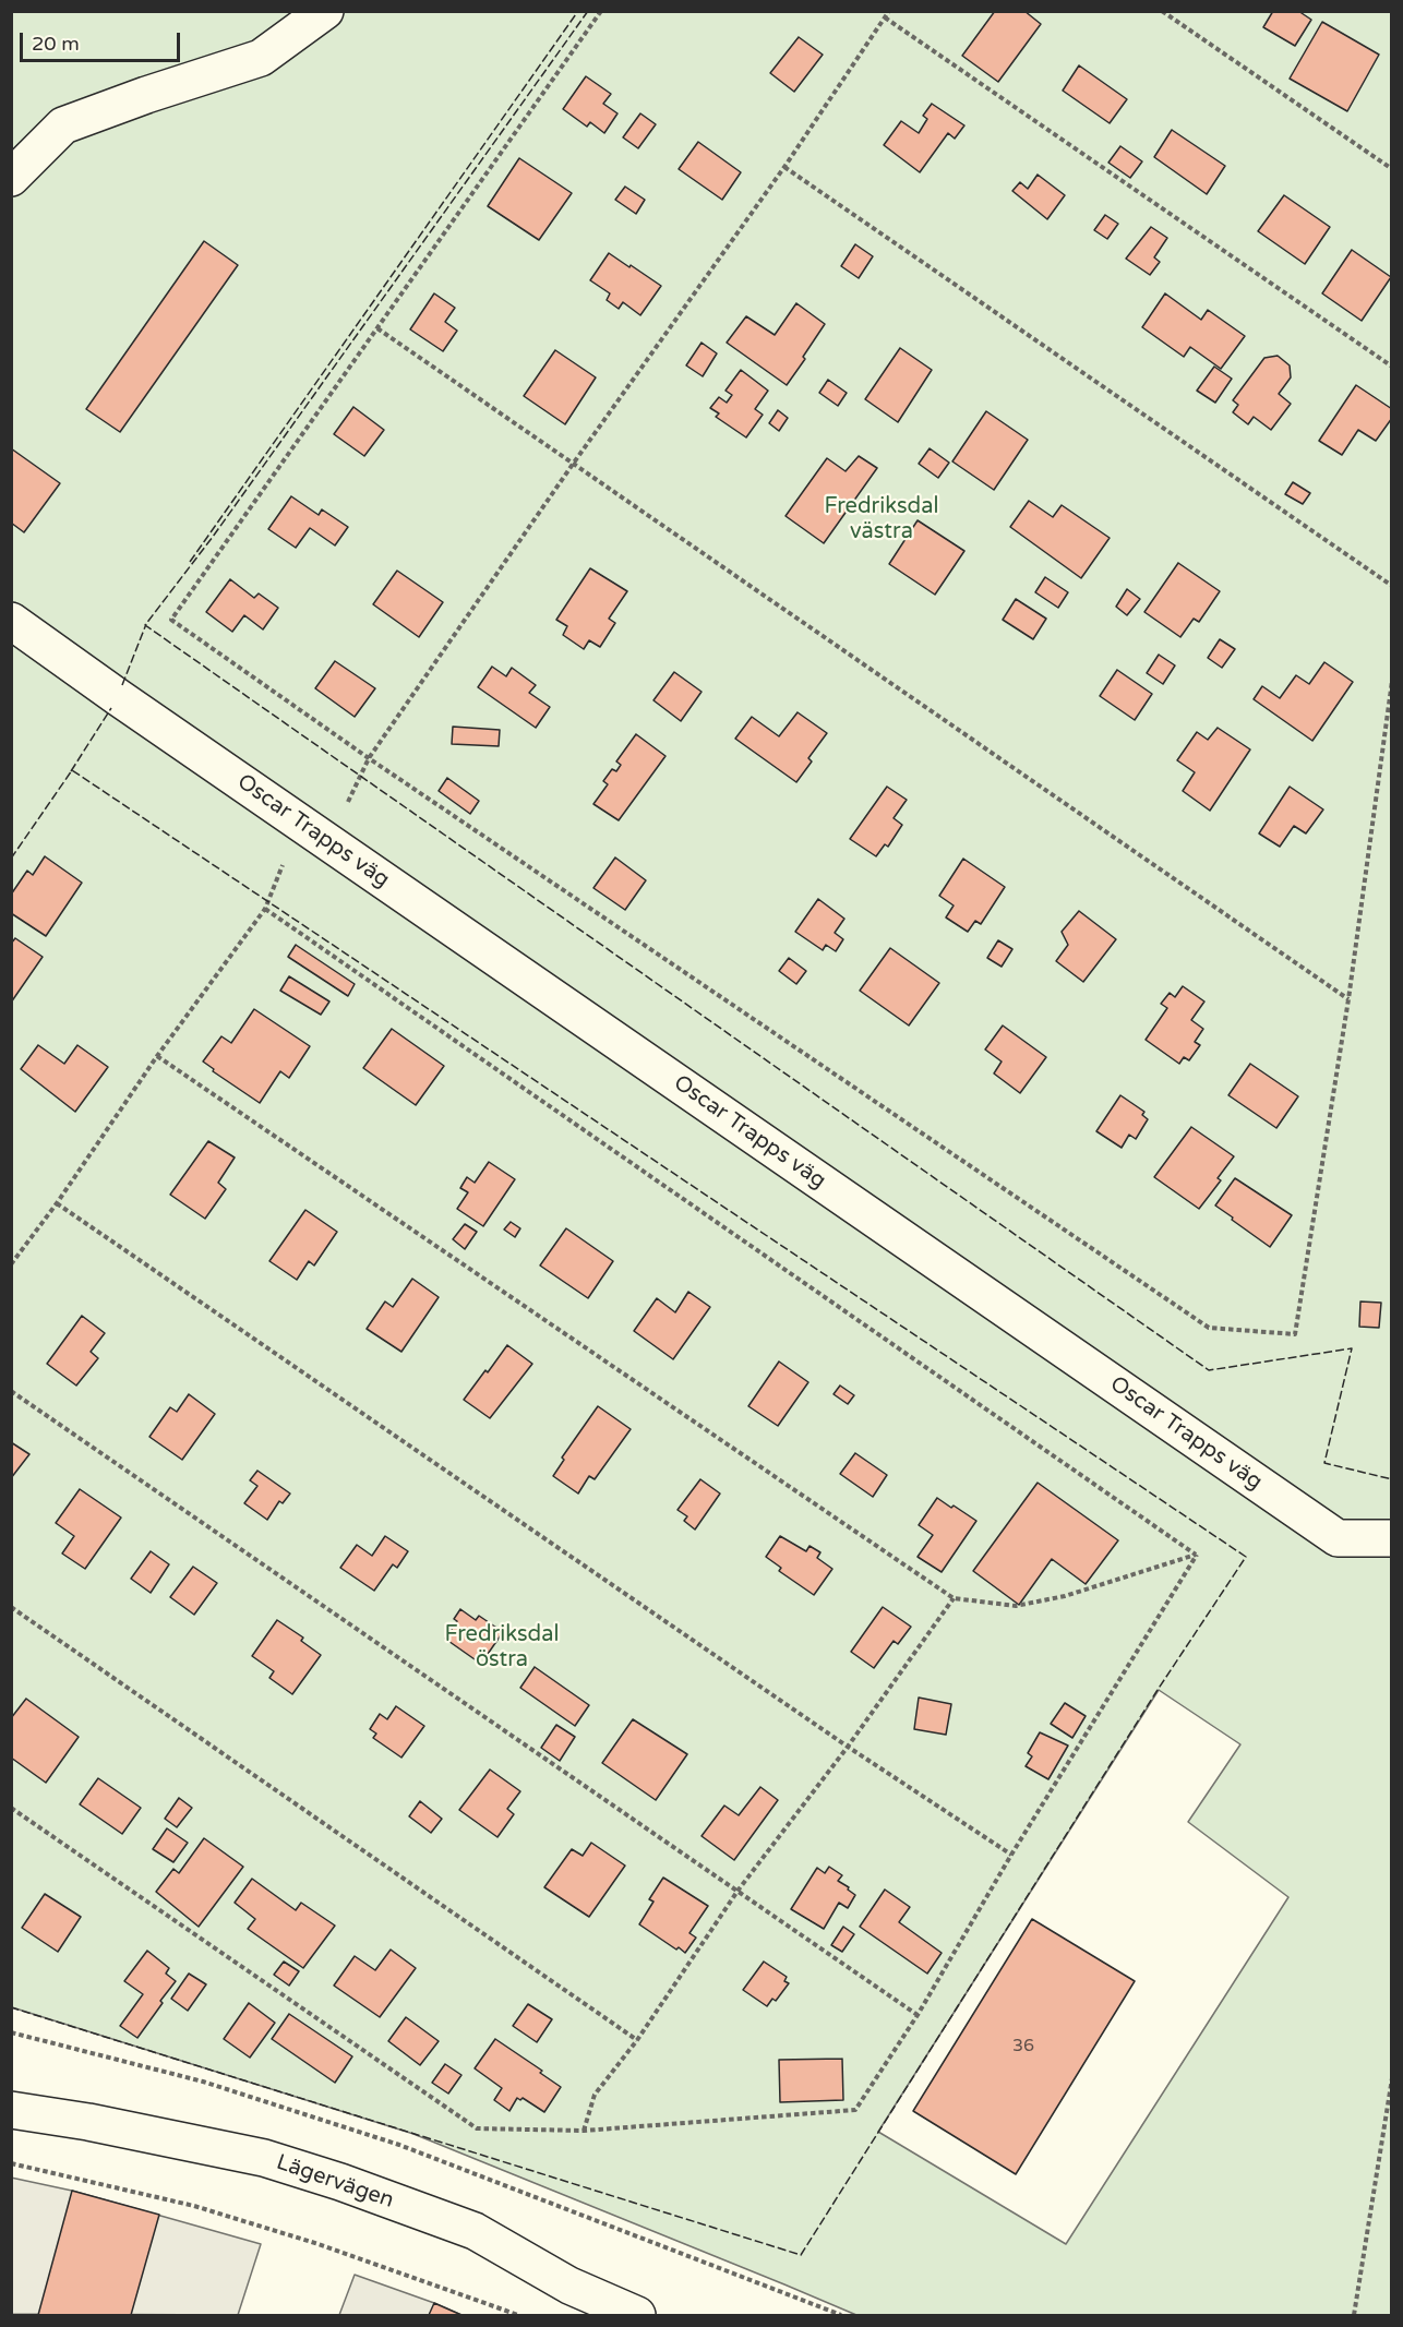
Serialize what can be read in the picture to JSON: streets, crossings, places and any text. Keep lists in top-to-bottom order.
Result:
{
  "streets": {
    "street": ["Oscar Trapps väg", "Lägervägen"]
  },
  "parks": ["Fredriksdal västra", "Fredriksdal östra"],
  "house_numbers": ["36"],
  "scale_bar": "20 m"
}
